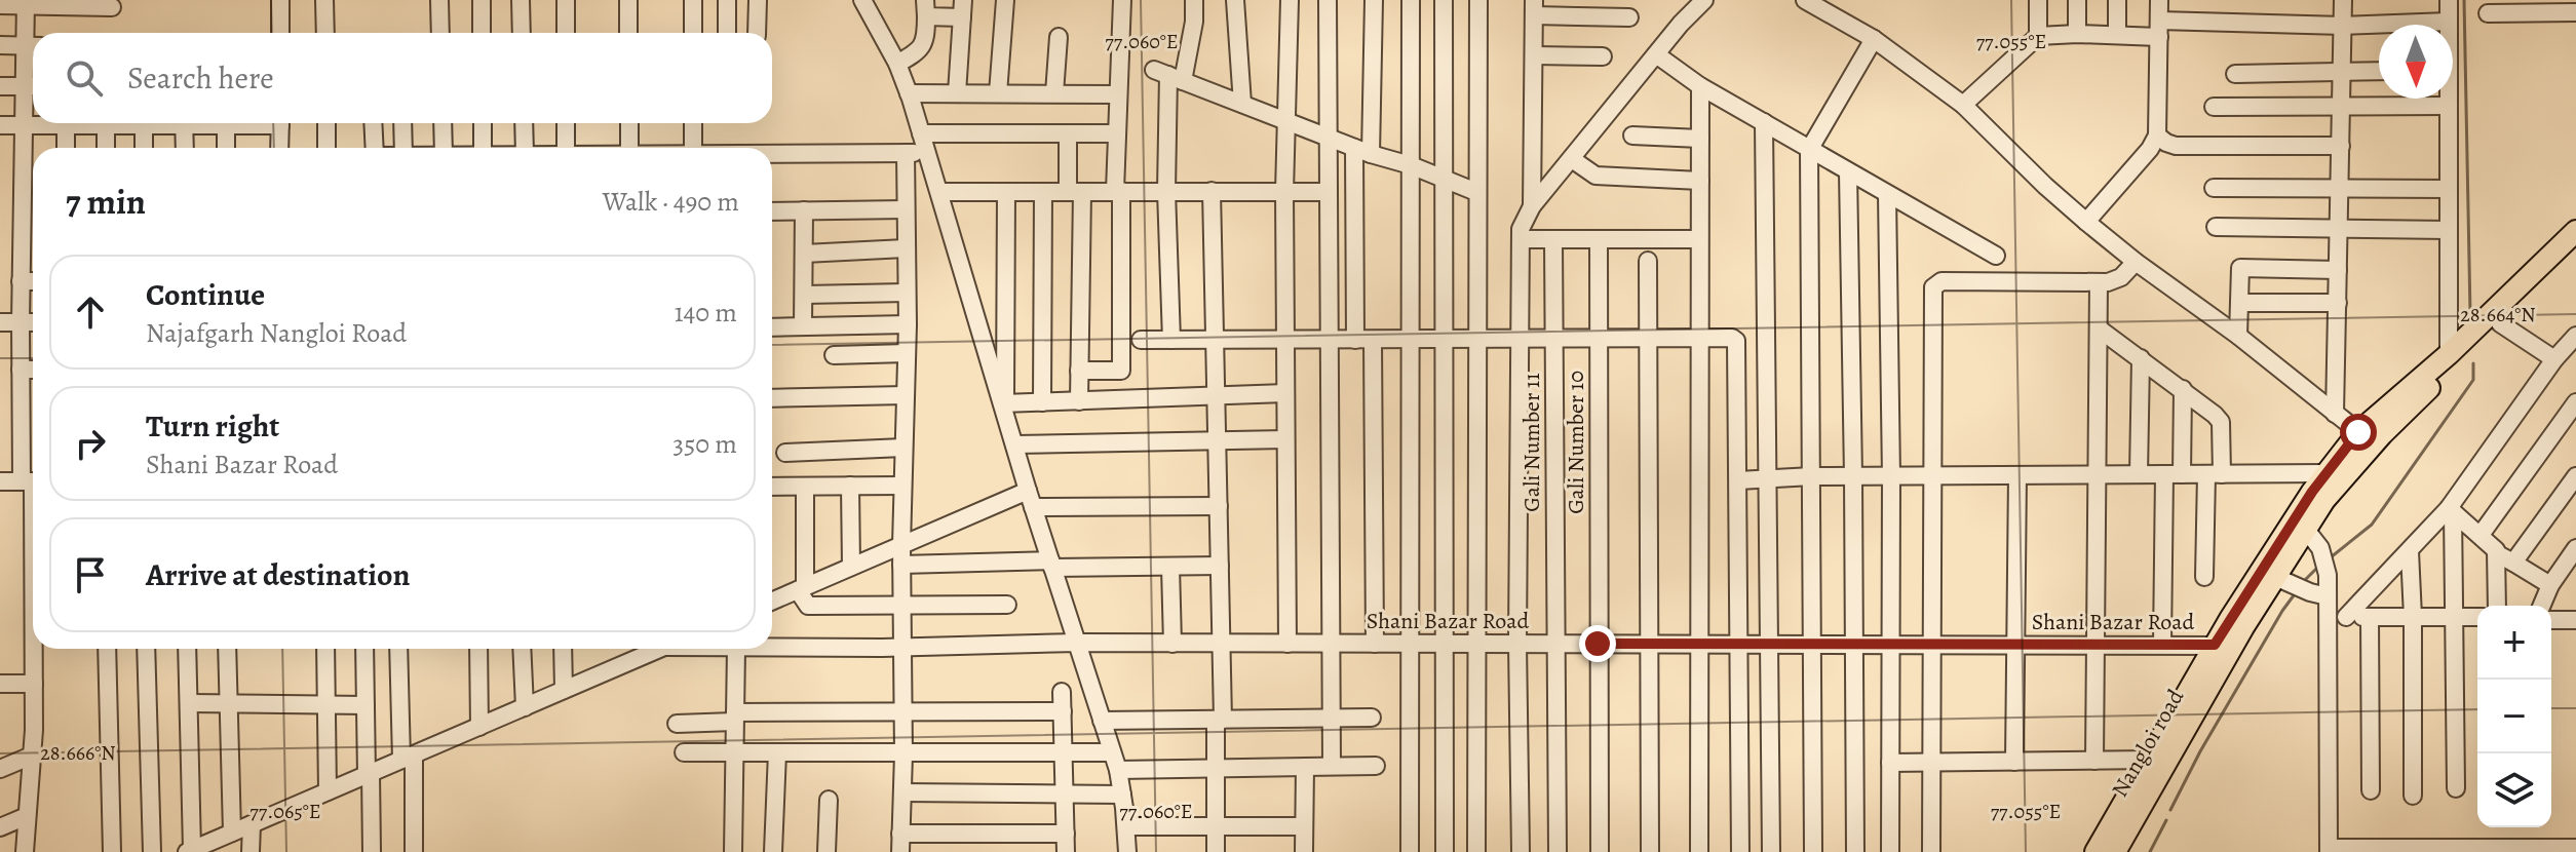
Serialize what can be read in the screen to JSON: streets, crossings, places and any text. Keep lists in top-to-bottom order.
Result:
{
  "streets": {
    "main road": ["Nangloi road"],
    "street": ["Gali Number 11", "Gali Number 10", "Shani Bazar Road"]
  },
  "crossings": [
    ["Gali Number 11", "Shani Bazar Road"],
    ["Gali Number 10", "Shani Bazar Road"],
    ["Shani Bazar Road", "Nangloi road"]
  ],
  "north": "bottom",
  "page": {
    "search": "Search here",
    "heading": ["7 min", "Walk · 490 m"],
    "list": [
      ["Continue", "Najafgarh Nangloi Road", "140 m"],
      ["Turn right", "Shani Bazar Road", "350 m"],
      "Arrive at destination"
    ],
    "map_buttons": ["+", "−"]
  },
  "coordinates": [
    "77.060°E",
    "77.055°E",
    "28.664°N",
    "28.666°N",
    "77.065°E"
  ]
}
